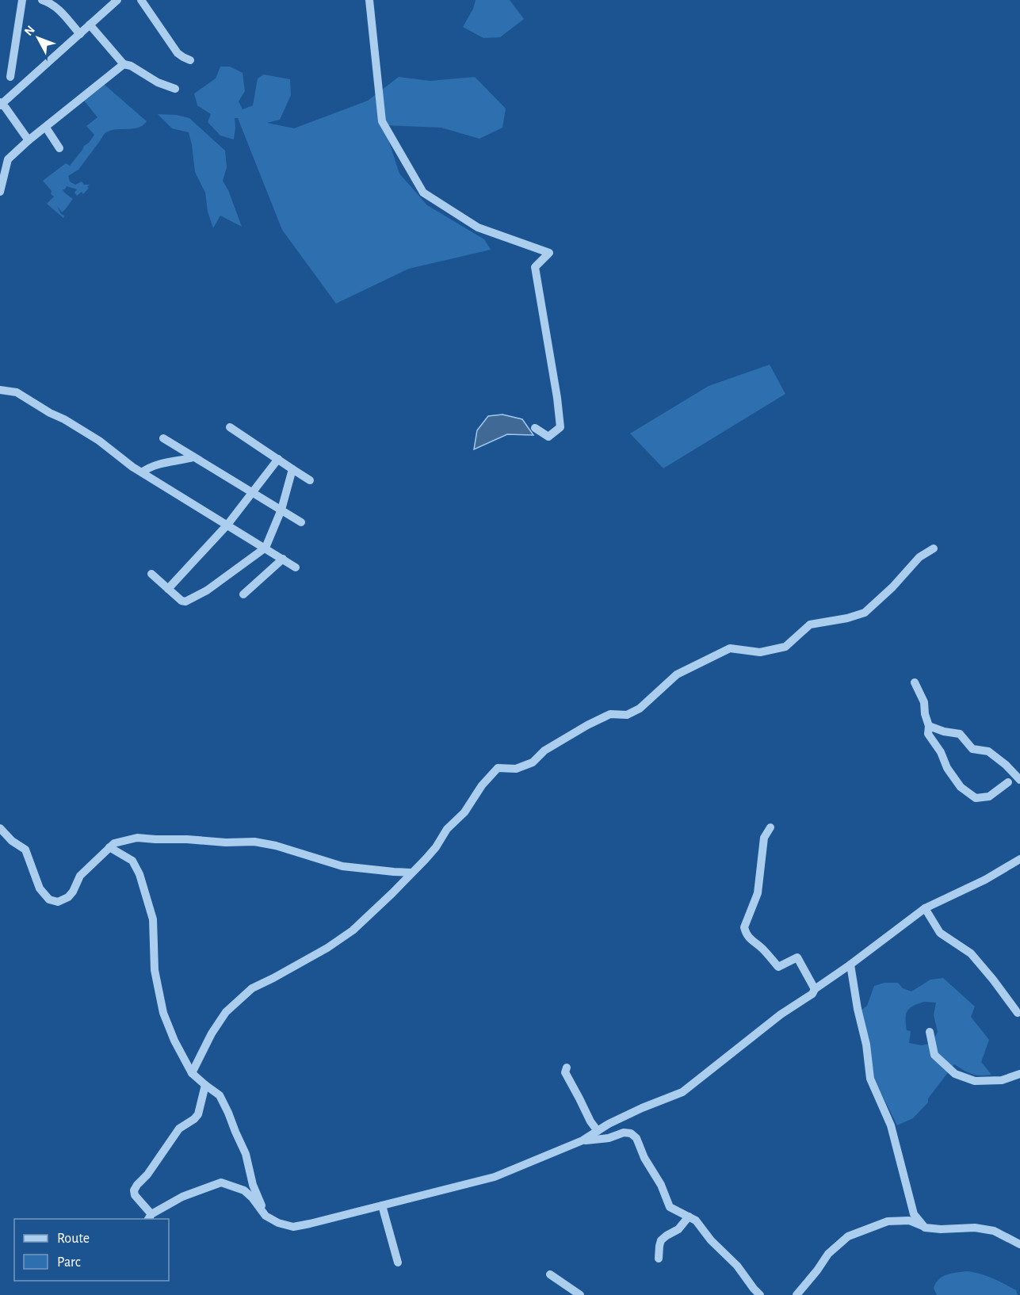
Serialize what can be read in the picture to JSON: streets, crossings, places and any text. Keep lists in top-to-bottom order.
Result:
{
  "legend": ["Route", "Parc"],
  "north": "top left"
}
